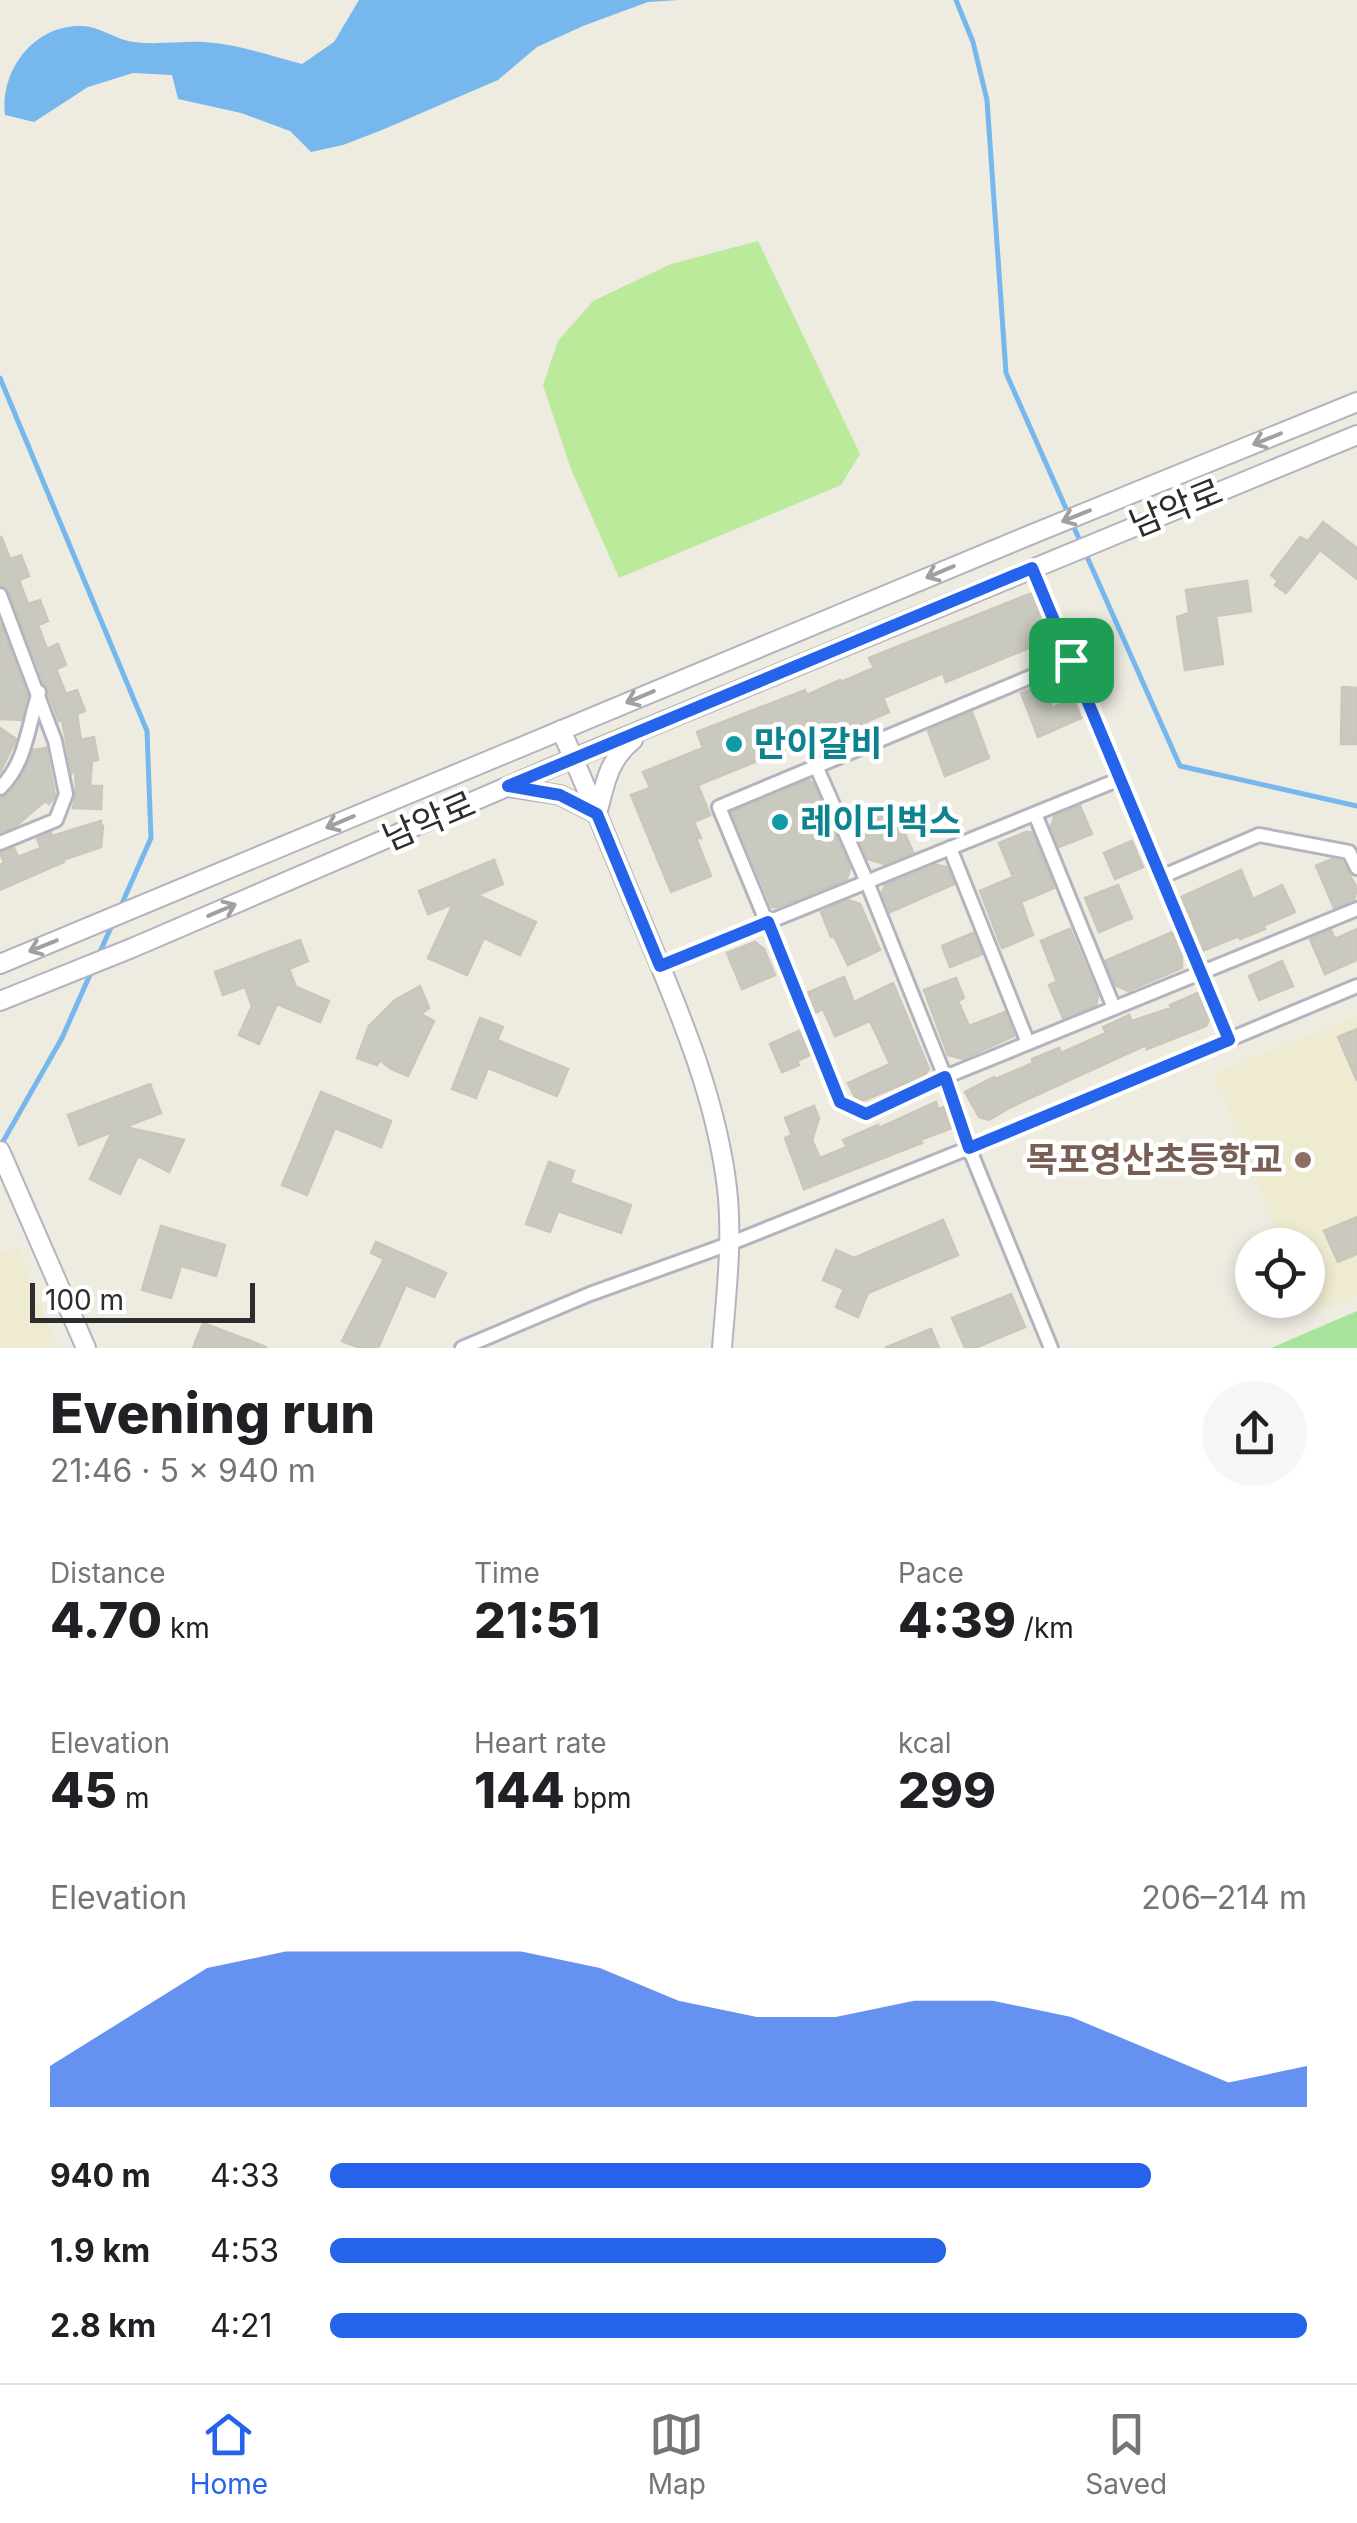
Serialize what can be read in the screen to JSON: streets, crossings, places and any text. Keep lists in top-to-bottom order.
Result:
{
  "streets": {
    "street": ["남악로"]
  },
  "places": ["만이갈비", "레이디벅스", "목포영산초등학교"],
  "scale_bar": "100 m",
  "page": {
    "scale": "100 m",
    "heading": ["Evening run", "21:46 · 5 × 940 m"],
    "stats": [
      ["Distance", "4.70 km"],
      ["Time", "21:51"],
      ["Pace", "4:39 /km"],
      ["Elevation", "45 m"],
      ["Heart rate", "144 bpm"],
      ["kcal", "299"]
    ],
    "chart": ["Elevation", "206–214 m"],
    "list": [
      {
        "name": "940 m",
        "note": "4:33"
      },
      {
        "name": "1.9 km",
        "note": "4:53"
      },
      {
        "name": "2.8 km",
        "note": "4:21"
      }
    ],
    "tabs": ["Home", "Map", "Saved"]
  }
}
